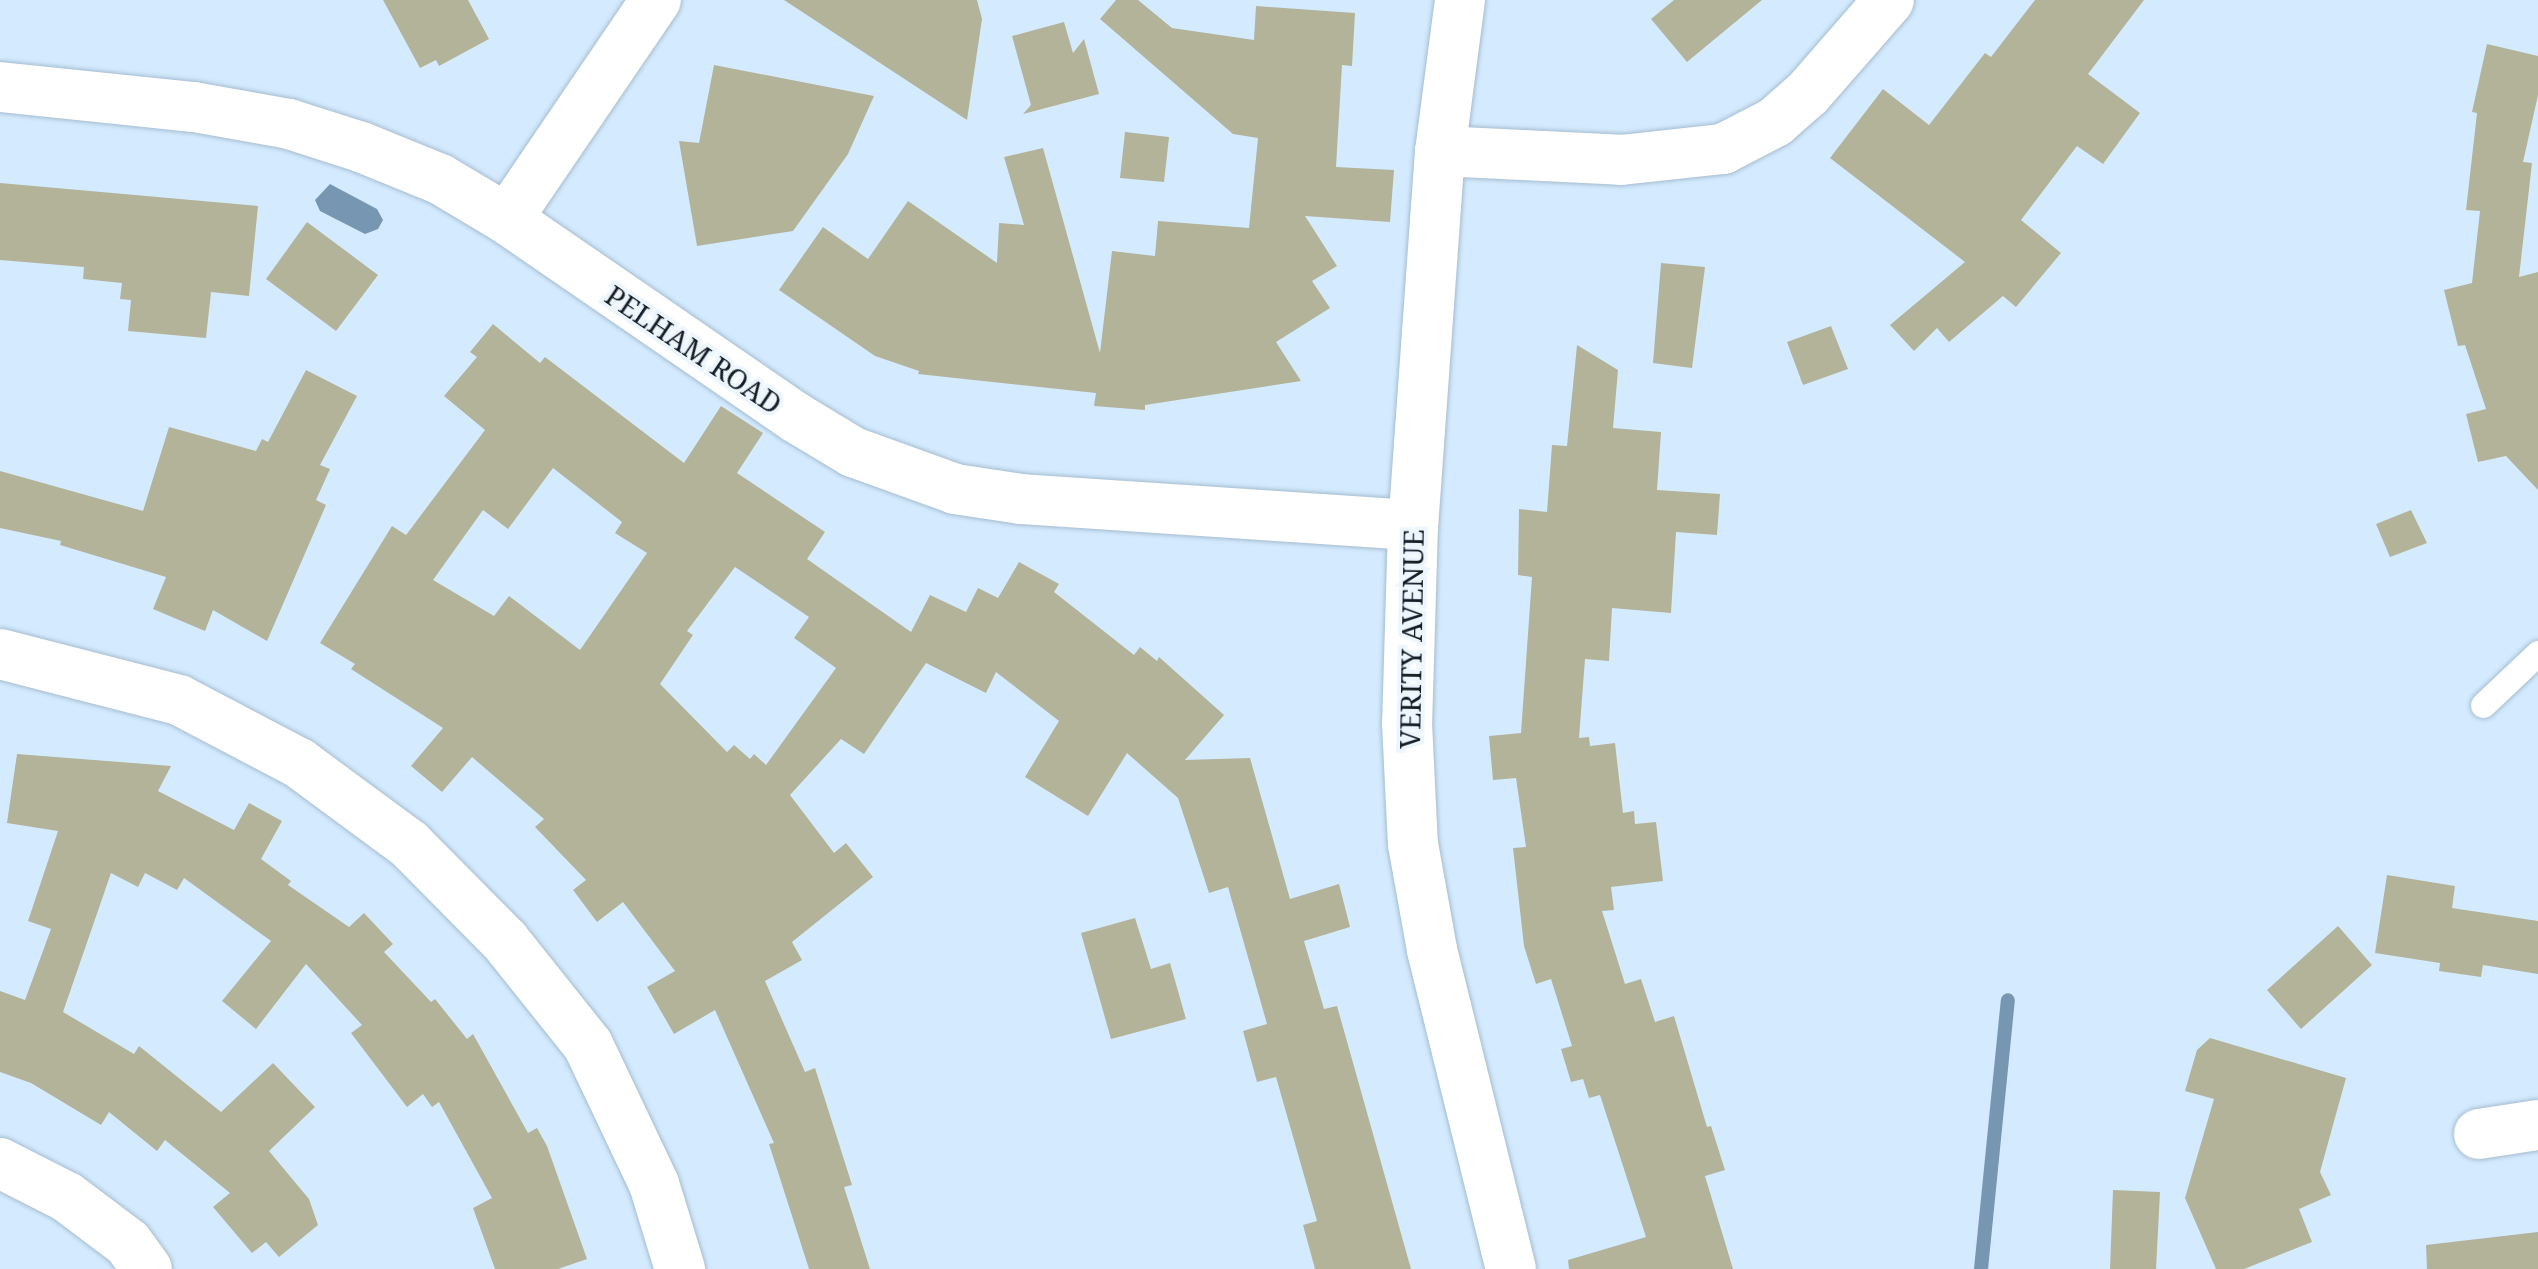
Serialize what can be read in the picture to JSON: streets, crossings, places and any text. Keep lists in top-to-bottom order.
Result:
{
  "streets": {
    "street": ["PELHAM ROAD", "VERITY AVENUE"]
  },
  "crossings": [
    ["PELHAM ROAD", "VERITY AVENUE"]
  ]
}
